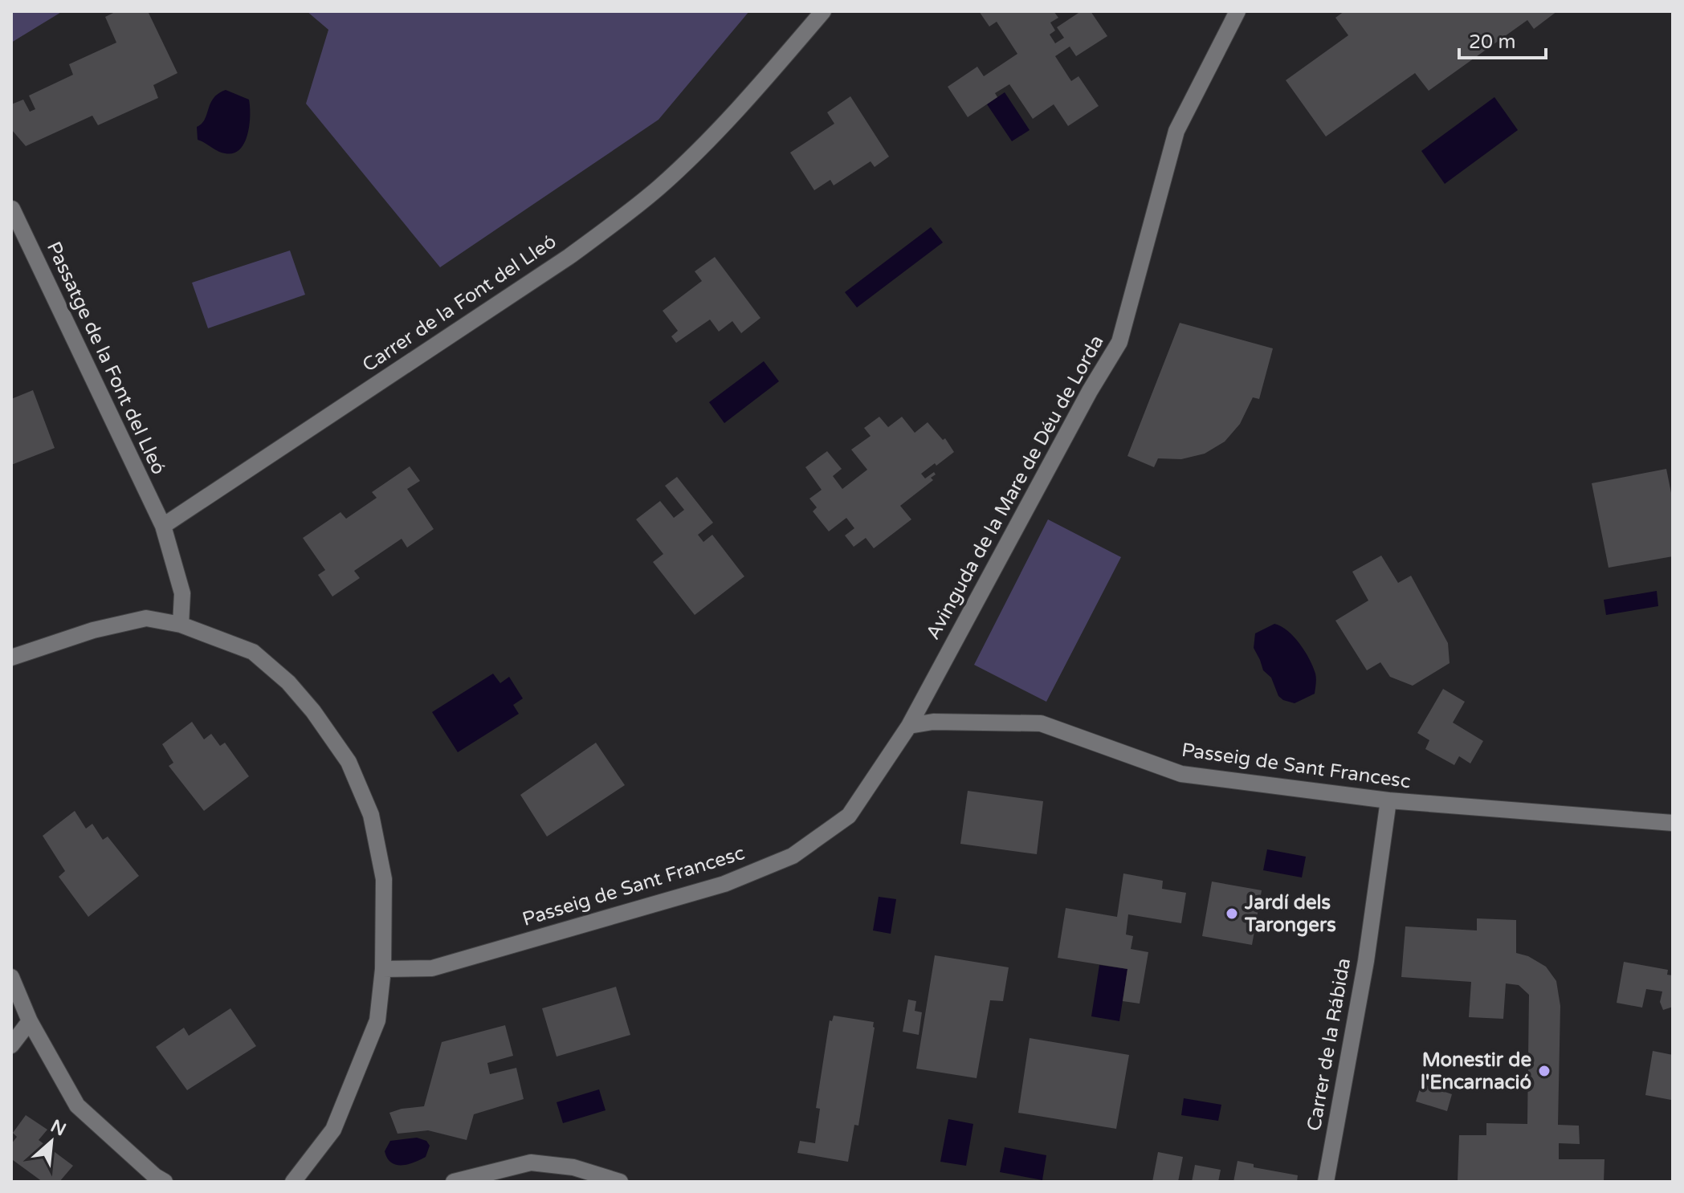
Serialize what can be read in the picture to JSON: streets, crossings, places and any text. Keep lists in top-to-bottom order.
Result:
{
  "streets": {
    "street": [
      "Carrer de la Font del Lleó",
      "Passatge de la Font del Lleó",
      "Avinguda de la Mare de Déu de Lorda",
      "Passeig de Sant Francesc",
      "Carrer de la Rábida"
    ]
  },
  "crossings": [
    ["Carrer de la Font del Lleó", "Passatge de la Font del Lleó"],
    ["Avinguda de la Mare de Déu de Lorda", "Passeig de Sant Francesc"],
    ["Passeig de Sant Francesc", "Carrer de la Rábida"]
  ],
  "places": ["Jardí dels Tarongers", "Monestir de l'Encarnació"],
  "scale_bar": "20 m",
  "north": "top right"
}
